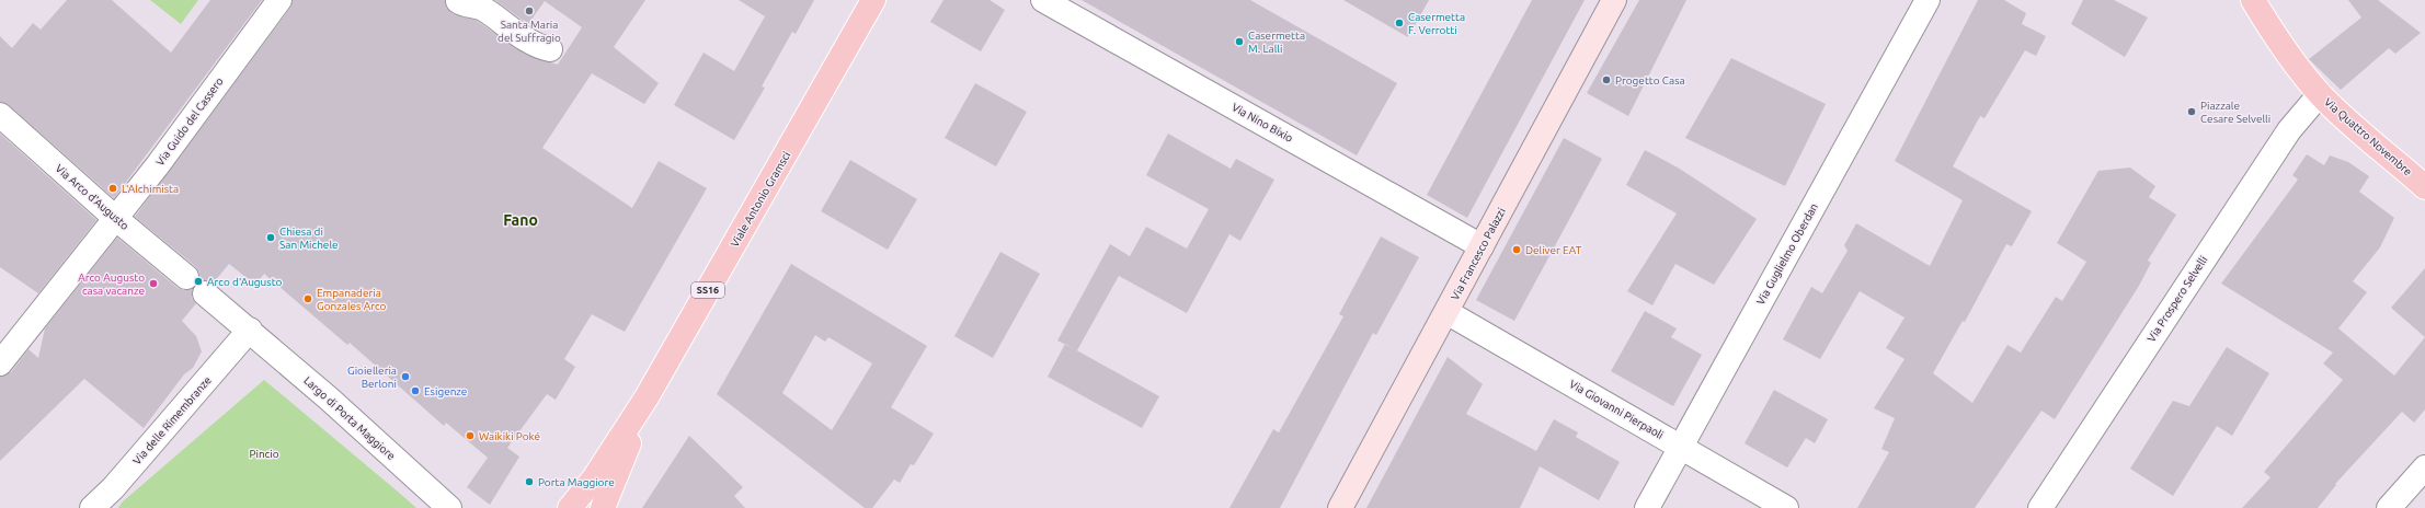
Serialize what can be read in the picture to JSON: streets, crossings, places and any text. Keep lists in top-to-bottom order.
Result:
{
  "streets": {
    "main road": ["Via Quattro Novembre", "Viale Antonio Gramsci", "SS16"],
    "street": [
      "Via Guido del Cassero",
      "Via Nino Bixio",
      "Via Arco d'Augusto",
      "Via Francesco Palazzi",
      "Via Guglielmo Oberdan",
      "Via Prospero Selvelli",
      "Via Giovanni Pierpaoli",
      "Largo di Porta Maggiore",
      "Via delle Rimembranze"
    ]
  },
  "crossings": [
    ["Via Guido del Cassero", "Via Arco d'Augusto"],
    ["Via Nino Bixio", "Via Francesco Palazzi"],
    ["Via Quattro Novembre", "Via Prospero Selvelli"],
    ["Via Francesco Palazzi", "Via Giovanni Pierpaoli"],
    ["Via Guglielmo Oberdan", "Via Giovanni Pierpaoli"],
    ["Largo di Porta Maggiore", "Via delle Rimembranze"]
  ],
  "districts": ["Fano"],
  "parks": ["Pincio"],
  "places": [
    "Santa Maria del Suffragio",
    "Casermetta F. Verrotti",
    "Casermetta M. Lalli",
    "Progetto Casa",
    "Piazzale Cesare Selvelli",
    "L'Alchimista",
    "Chiesa di San Michele",
    "Deliver EAT",
    "Arco d'Augusto",
    "Arco Augusto casa vacanze",
    "Empanaderia Gonzales Arco",
    "Gioielleria Berloni",
    "Esigenze",
    "Waikiki Poké",
    "Porta Maggiore"
  ]
}
